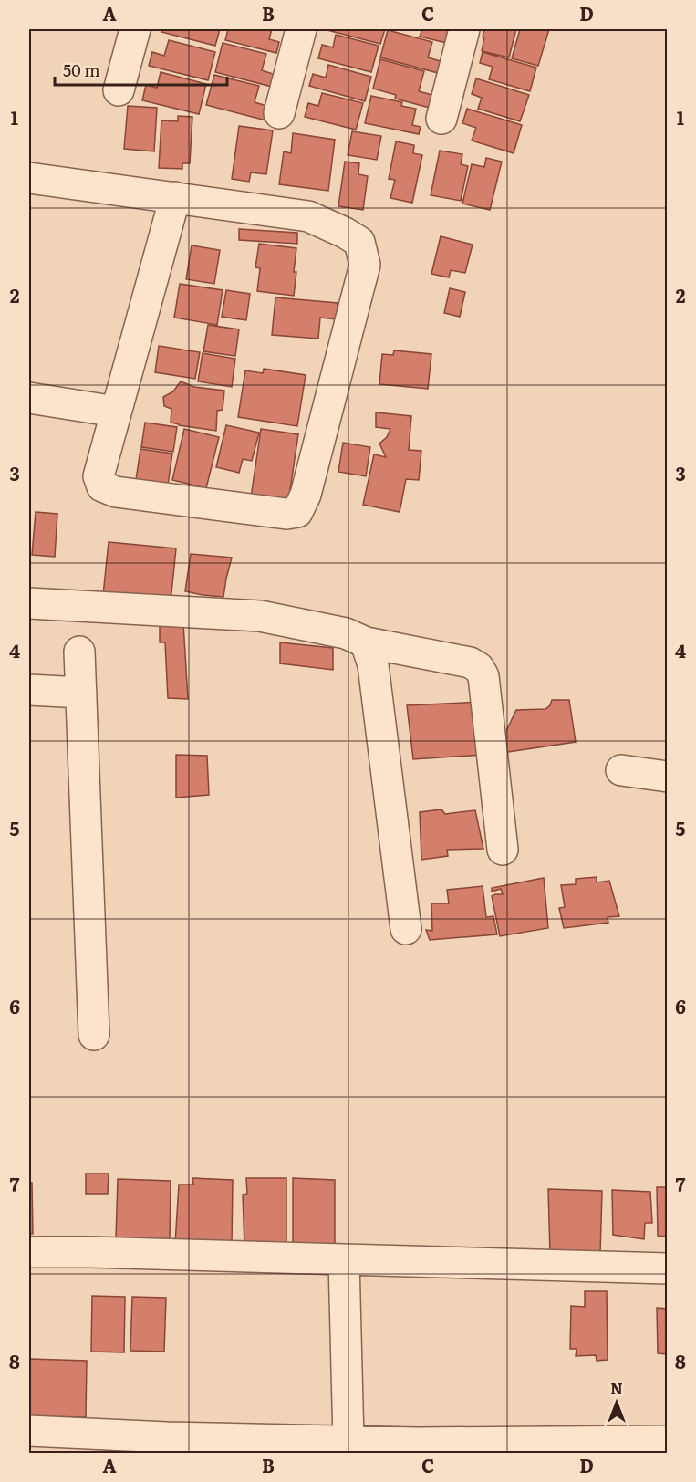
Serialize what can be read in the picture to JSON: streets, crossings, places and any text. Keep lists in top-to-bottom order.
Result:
{
  "scale_bar": "50 m",
  "north": "top",
  "grid": {
    "columns": [
      "A",
      "B",
      "C",
      "D"
    ],
    "rows": [
      "1",
      "2",
      "3",
      "4",
      "5",
      "6",
      "7",
      "8"
    ]
  }
}
